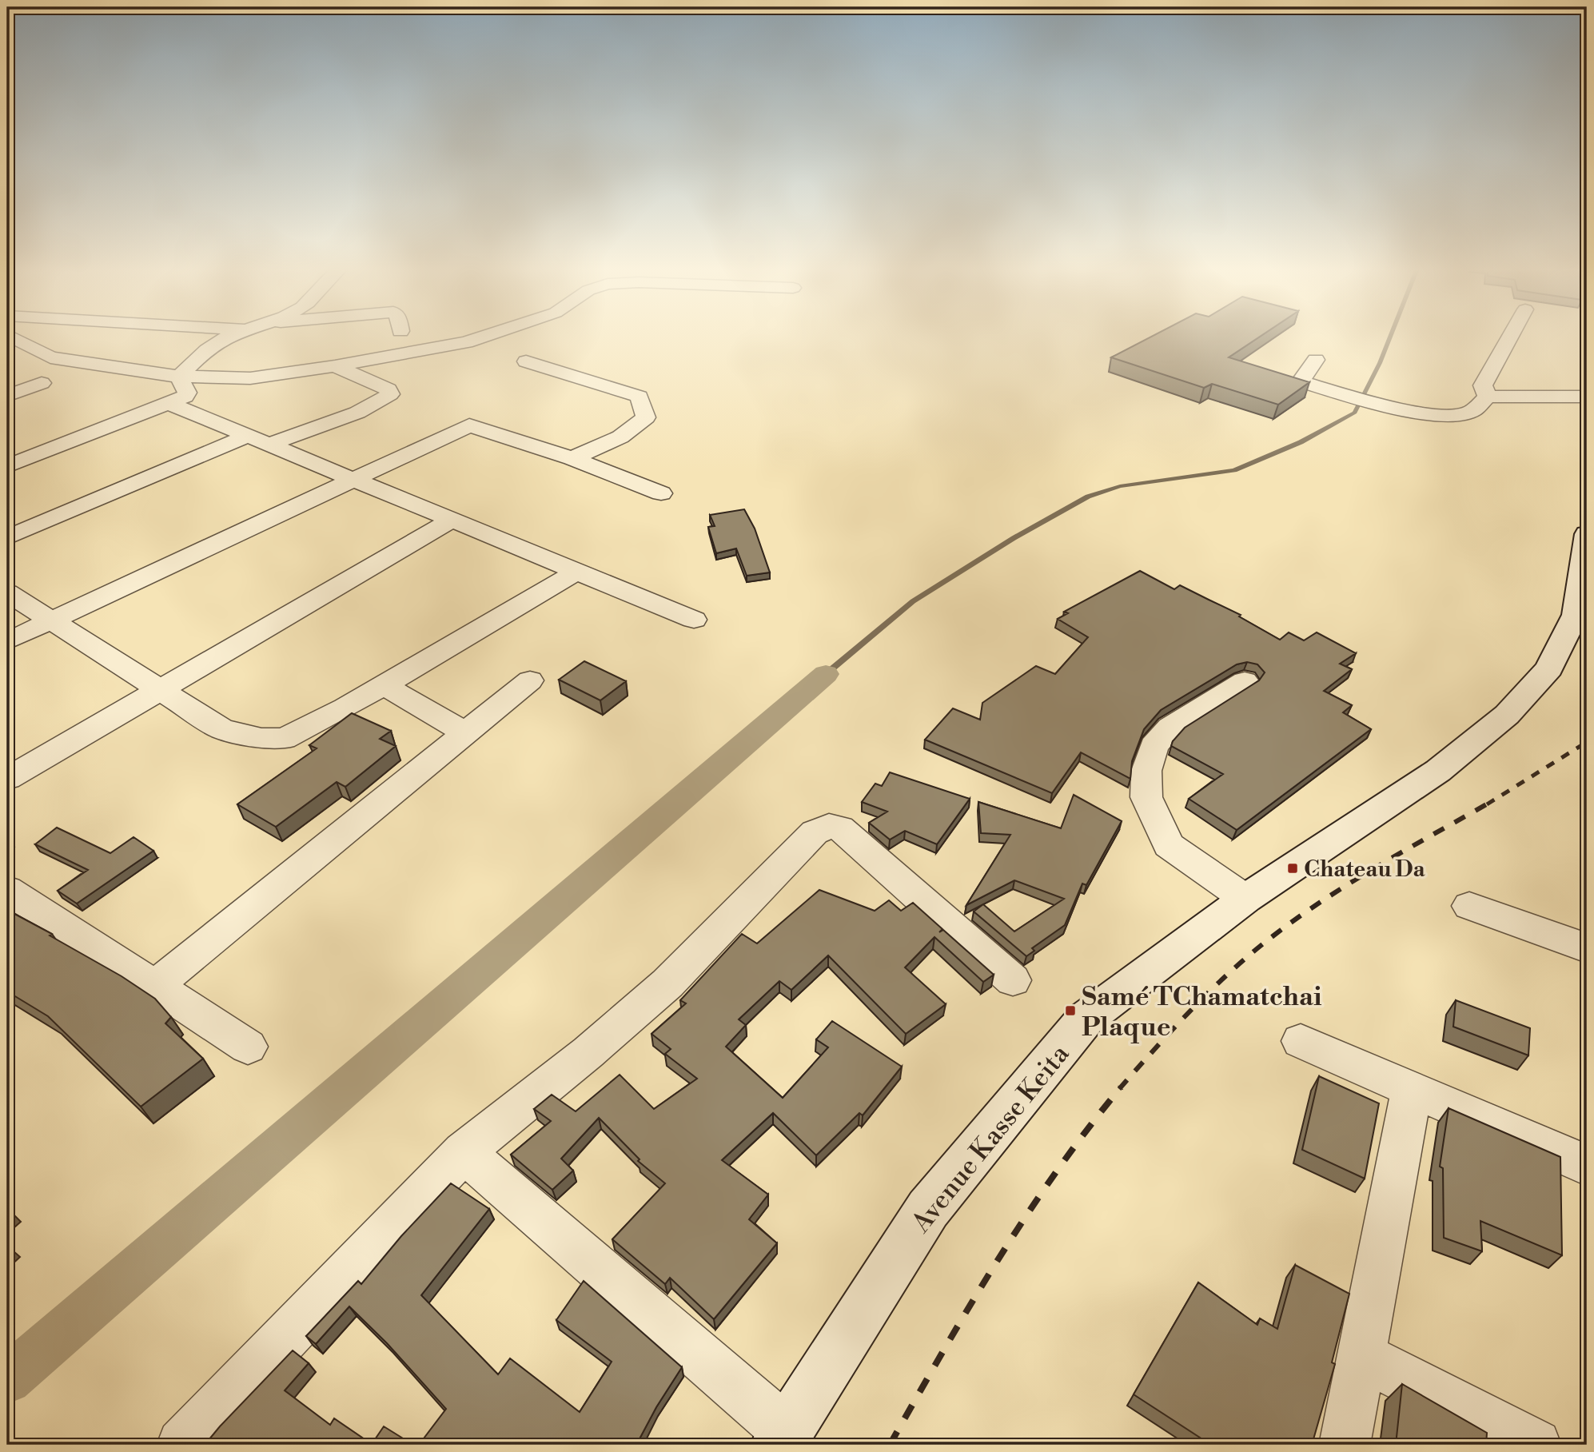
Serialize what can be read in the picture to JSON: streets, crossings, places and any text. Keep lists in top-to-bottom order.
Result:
{
  "streets": {
    "main road": ["Avenue Kasse Keita"]
  },
  "places": {
    "transit": ["Chateau Da", "Samé TChamatchai Plaque"]
  }
}
